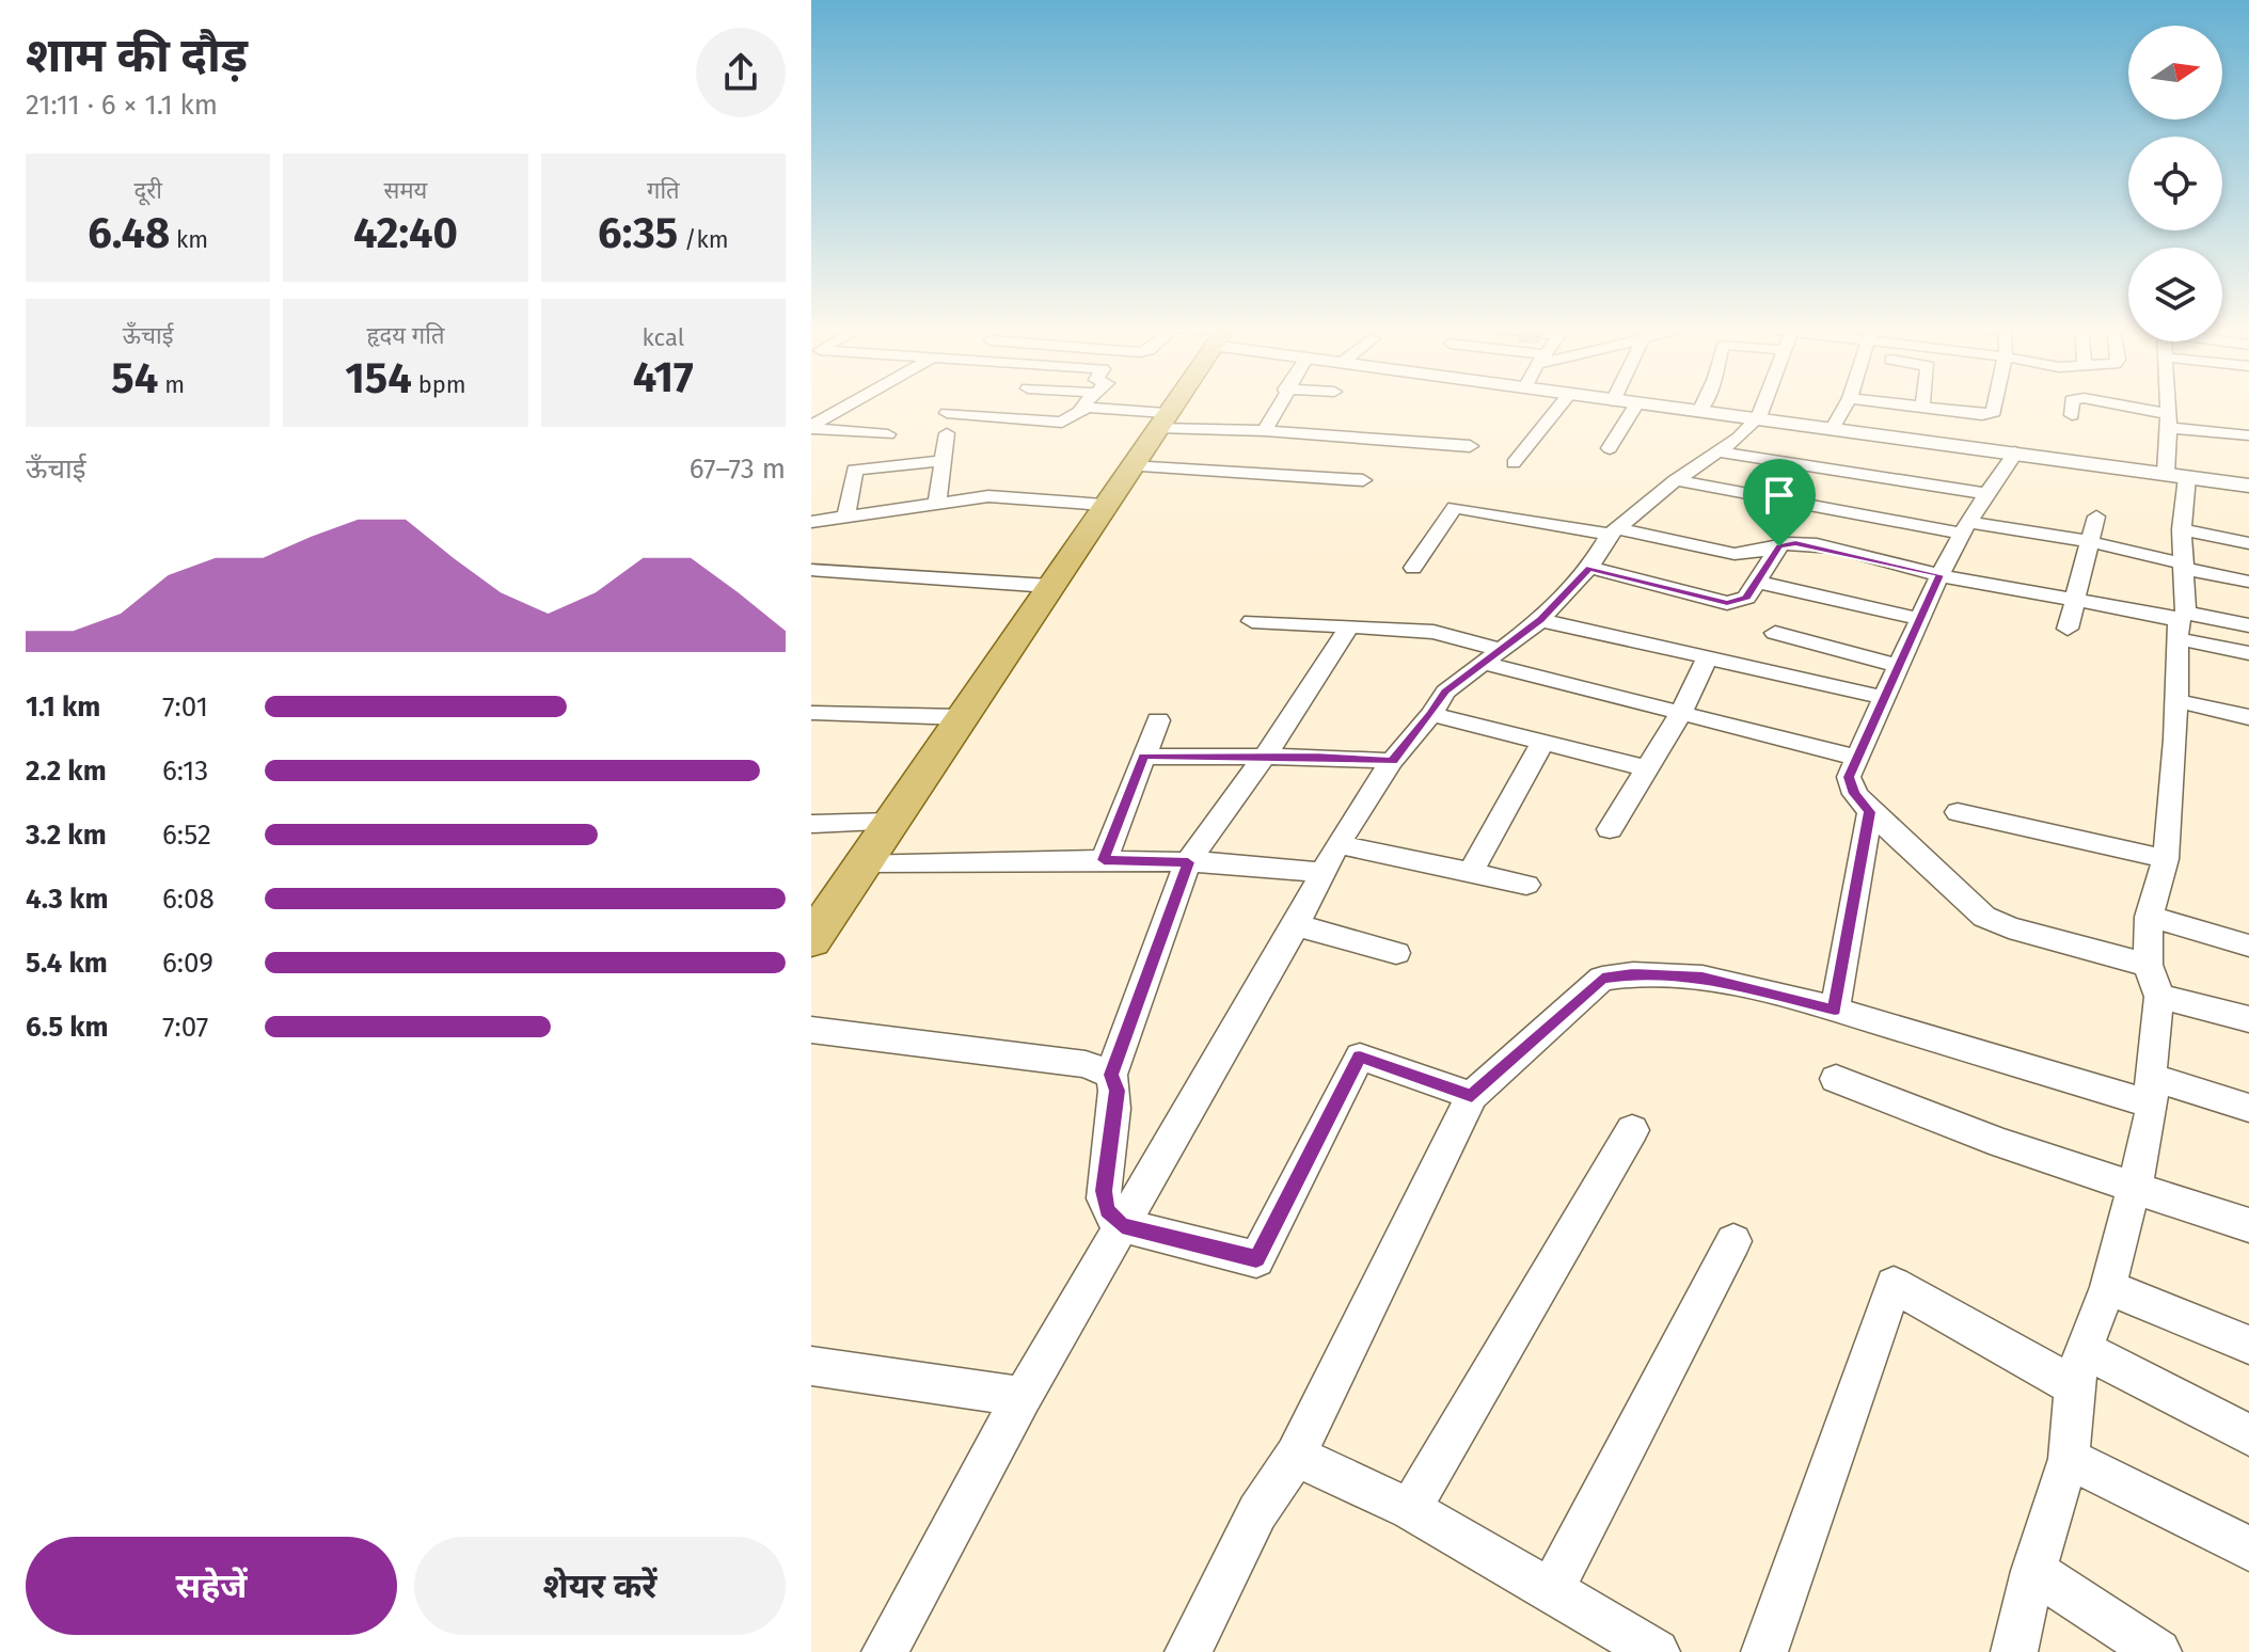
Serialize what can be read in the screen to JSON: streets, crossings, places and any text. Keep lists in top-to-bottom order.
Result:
{
  "north": "right",
  "page": {
    "heading": ["शाम की दौड़", "21:11 · 6 × 1.1 km"],
    "stats": [
      ["दूरी", "6.48 km"],
      ["समय", "42:40"],
      ["गति", "6:35 /km"],
      ["ऊँचाई", "54 m"],
      ["हृदय गति", "154 bpm"],
      ["kcal", "417"]
    ],
    "chart": ["ऊँचाई", "67–73 m"],
    "list": [
      {
        "name": "1.1 km",
        "note": "7:01"
      },
      {
        "name": "2.2 km",
        "note": "6:13"
      },
      {
        "name": "3.2 km",
        "note": "6:52"
      },
      {
        "name": "4.3 km",
        "note": "6:08"
      },
      {
        "name": "5.4 km",
        "note": "6:09"
      },
      {
        "name": "6.5 km",
        "note": "7:07"
      }
    ],
    "buttons": ["सहेजें", "शेयर करें"]
  }
}
